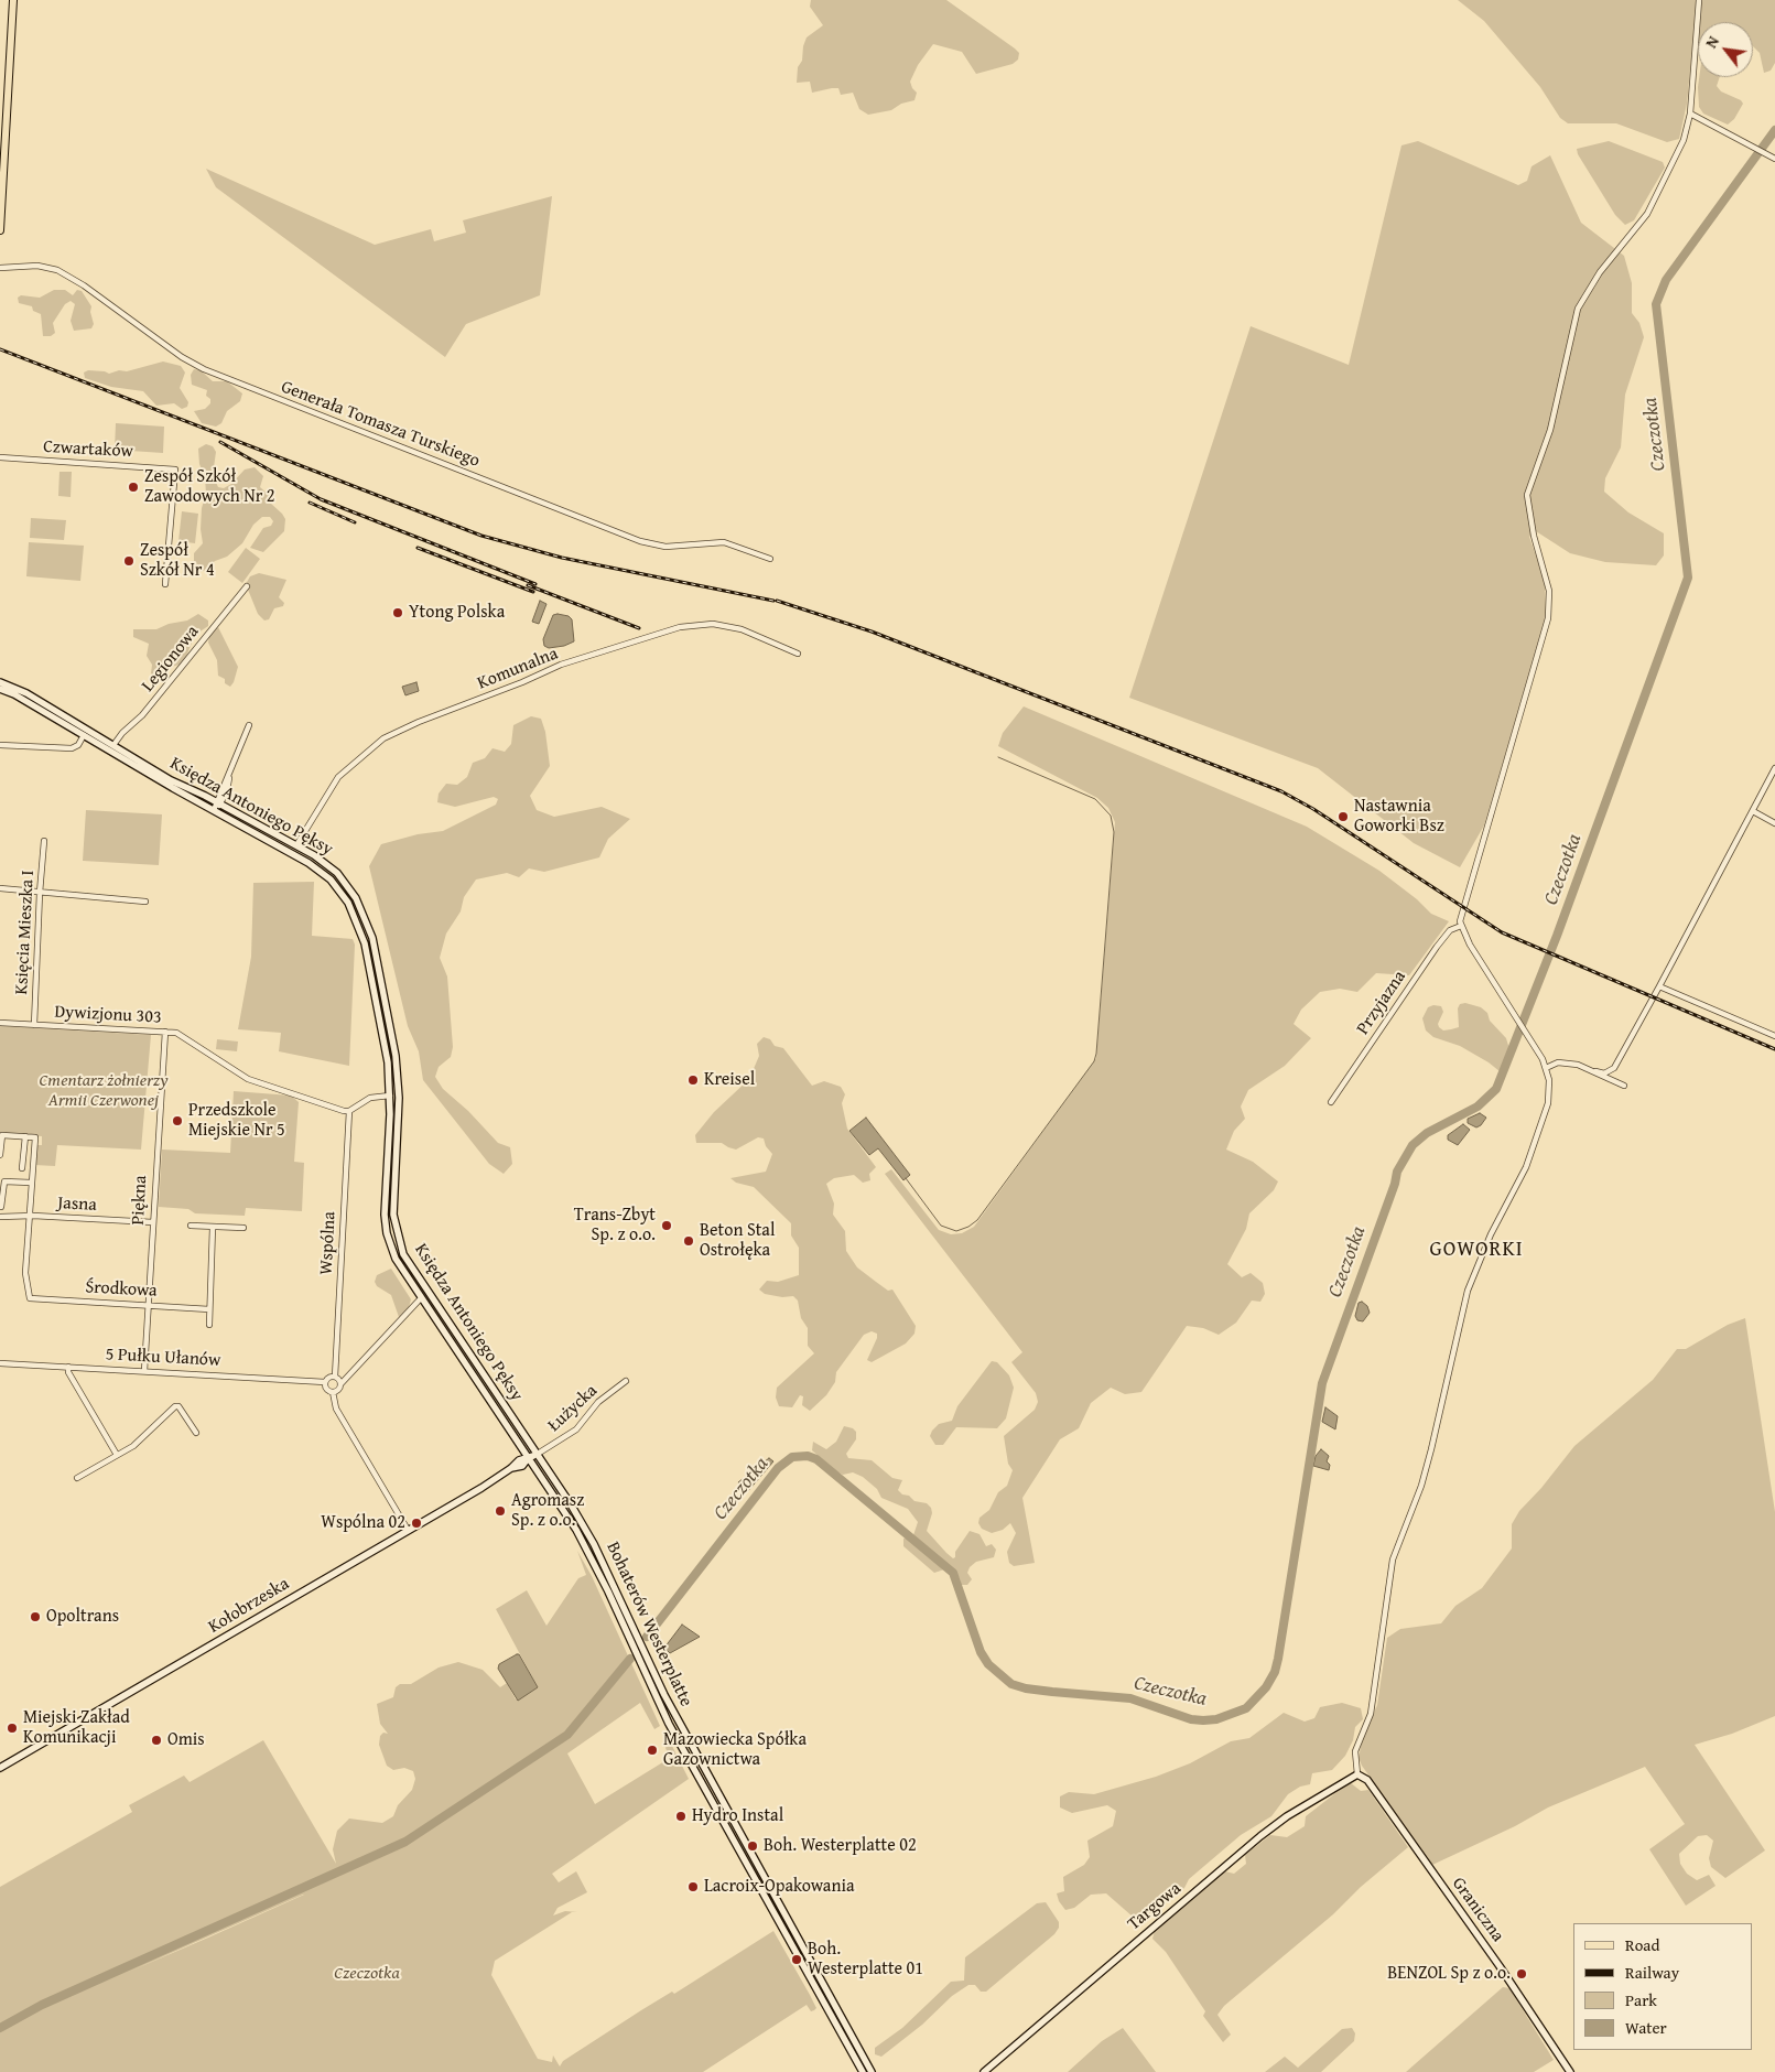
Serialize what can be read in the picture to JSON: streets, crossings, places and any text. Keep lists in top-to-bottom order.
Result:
{
  "streets": {
    "main road": [
      "Księdza Antoniego Pęksy",
      "Kołobrzeska",
      "Bohaterów Westerplatte",
      "Targowa",
      "Graniczna"
    ],
    "street": [
      "Generała Tomasza Turskiego",
      "Czwartaków",
      "Legionowa",
      "Komunalna",
      "Księcia Mieszka I",
      "Przyjazna",
      "Dywizjonu 303",
      "Piękna",
      "Jasna",
      "Wspólna",
      "Środkowa",
      "5 Pułku Ułanów",
      "Łużycka"
    ]
  },
  "crossings": [
    ["Legionowa", "Księdza Antoniego Pęksy"],
    ["Komunalna", "Księdza Antoniego Pęksy"],
    ["Księdza Antoniego Pęksy", "Łużycka"],
    ["Księdza Antoniego Pęksy", "Kołobrzeska"],
    ["Księdza Antoniego Pęksy", "Bohaterów Westerplatte"],
    ["Księcia Mieszka I", "Dywizjonu 303"],
    ["Dywizjonu 303", "Piękna"],
    ["Dywizjonu 303", "Wspólna"],
    ["Piękna", "Jasna"],
    ["Piękna", "Środkowa"],
    ["Piękna", "5 Pułku Ułanów"],
    ["Jasna", "Środkowa"],
    ["Wspólna", "5 Pułku Ułanów"],
    ["Łużycka", "Kołobrzeska"],
    ["Łużycka", "Bohaterów Westerplatte"],
    ["Kołobrzeska", "Bohaterów Westerplatte"],
    ["Targowa", "Graniczna"]
  ],
  "districts": ["GOWORKI"],
  "water": ["Czeczotka"],
  "parks": ["Cmentarz żołnierzy Armii Czerwonej", "Czeczotka"],
  "places": [
    "Zespół Szkół Zawodowych Nr 2",
    "Zespół Szkół Nr 4",
    "Ytong Polska",
    "Nastawnia Goworki Bsz",
    "Kreisel",
    "Przedszkole Miejskie Nr 5",
    "Trans-Zbyt Sp. z o.o.",
    "Beton Stal Ostrołęka",
    "Agromasz Sp. z o.o.",
    "Wspólna 02",
    "Opoltrans",
    "Miejski Zakład Komunikacji",
    "Omis",
    "Mazowiecka Spółka Gazownictwa",
    "Hydro Instal",
    "Boh. Westerplatte 02",
    "Lacroix-Opakowania",
    "Boh. Westerplatte 01",
    "BENZOL Sp z o.o."
  ],
  "legend": [
    "Road",
    "Railway",
    "Park",
    "Water"
  ],
  "north": "top left"
}
